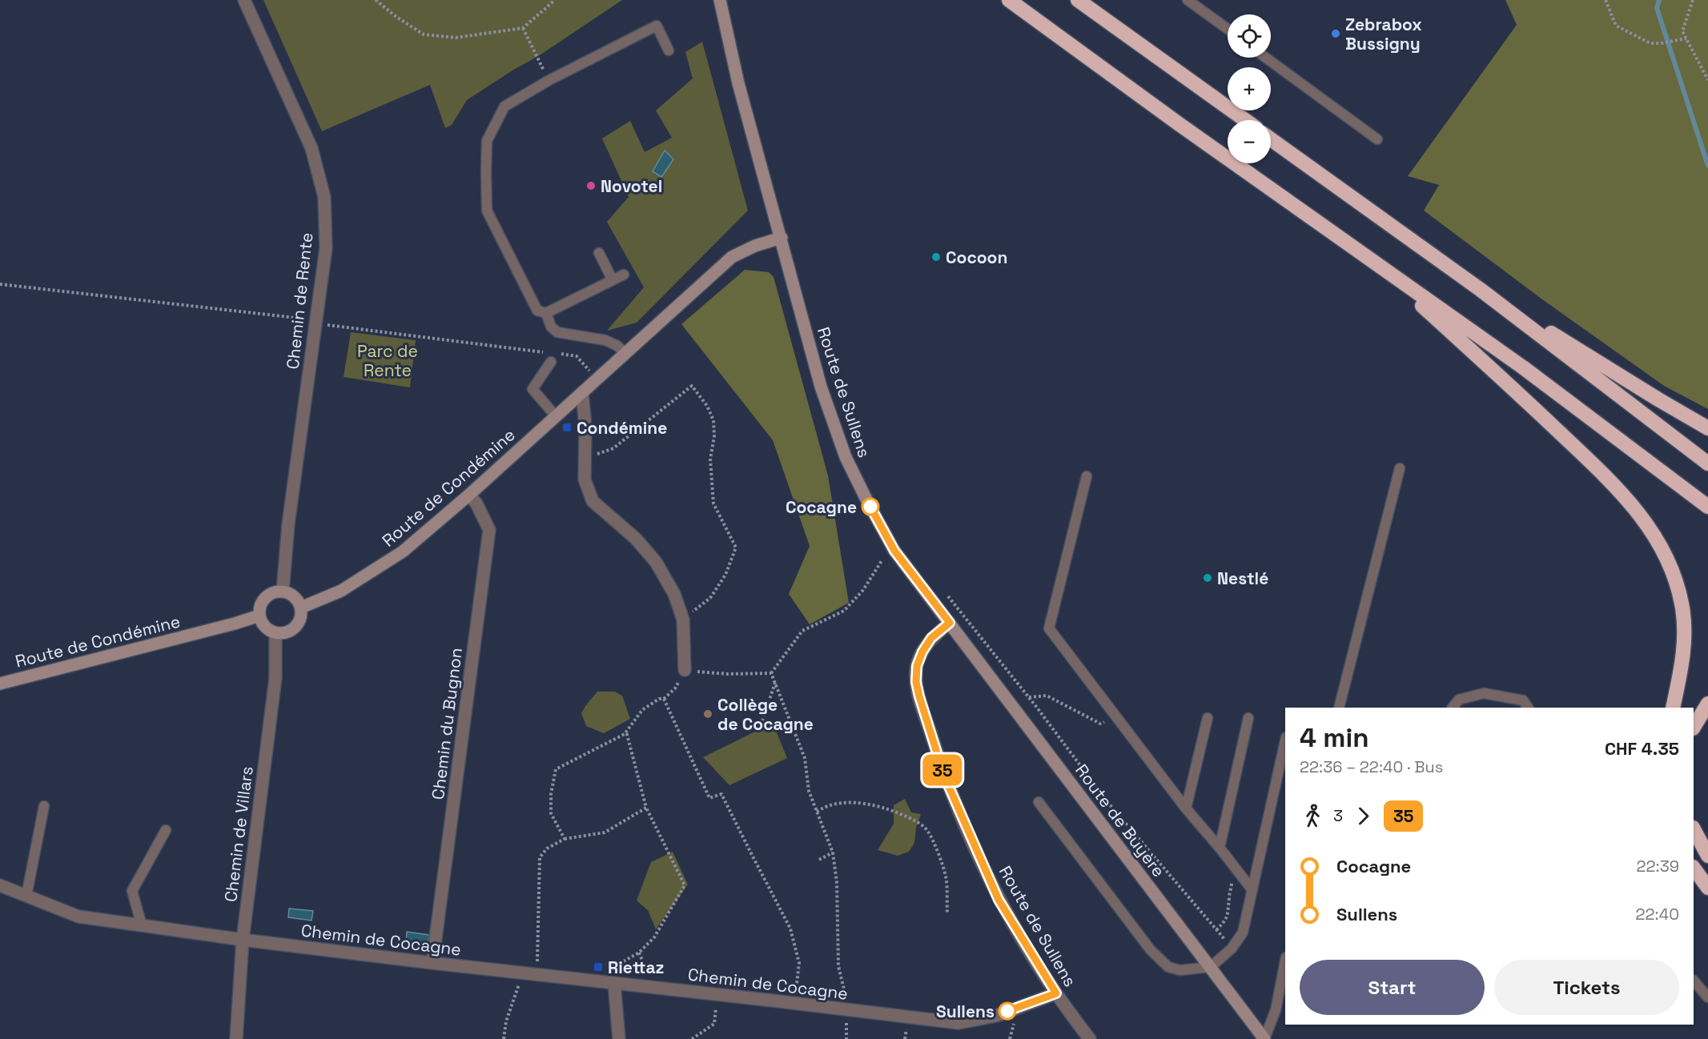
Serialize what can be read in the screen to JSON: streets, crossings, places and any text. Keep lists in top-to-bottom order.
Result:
{
  "streets": {
    "main road": ["Route de Sullens", "Route de Condémine", "Route de Buyère"],
    "street": [
      "Chemin de Rente",
      "Chemin du Bugnon",
      "Chemin de Villars",
      "Chemin de Cocagne"
    ]
  },
  "crossings": [
    ["Chemin de Rente", "Route de Condémine"],
    ["Chemin de Rente", "Chemin de Villars"],
    ["Route de Sullens", "Route de Condémine"],
    ["Route de Sullens", "Route de Buyère"],
    ["Route de Sullens", "Chemin de Cocagne"],
    ["Route de Condémine", "Chemin du Bugnon"],
    ["Route de Condémine", "Chemin de Villars"],
    ["Chemin du Bugnon", "Chemin de Cocagne"],
    ["Chemin de Villars", "Chemin de Cocagne"]
  ],
  "parks": ["Parc de Rente"],
  "places": {
    "other": [
      "Zebrabox Bussigny",
      "Novotel",
      "Cocoon",
      "Cocagne",
      "Nestlé",
      "Collège de Cocagne",
      "Sullens"
    ],
    "transit": ["Condémine", "Riettaz"]
  },
  "lines": ["bus line 35"],
  "page": {
    "on_map": "35",
    "map_buttons": ["+", "−"],
    "heading": ["4 min", "22:36 – 22:40 · Bus", "CHF 4.35"],
    "legs": ["3", "35"],
    "list": [
      {
        "name": "Cocagne",
        "value": "22:39"
      },
      {
        "name": "Sullens",
        "value": "22:40"
      }
    ],
    "buttons": ["Start", "Tickets"]
  }
}
